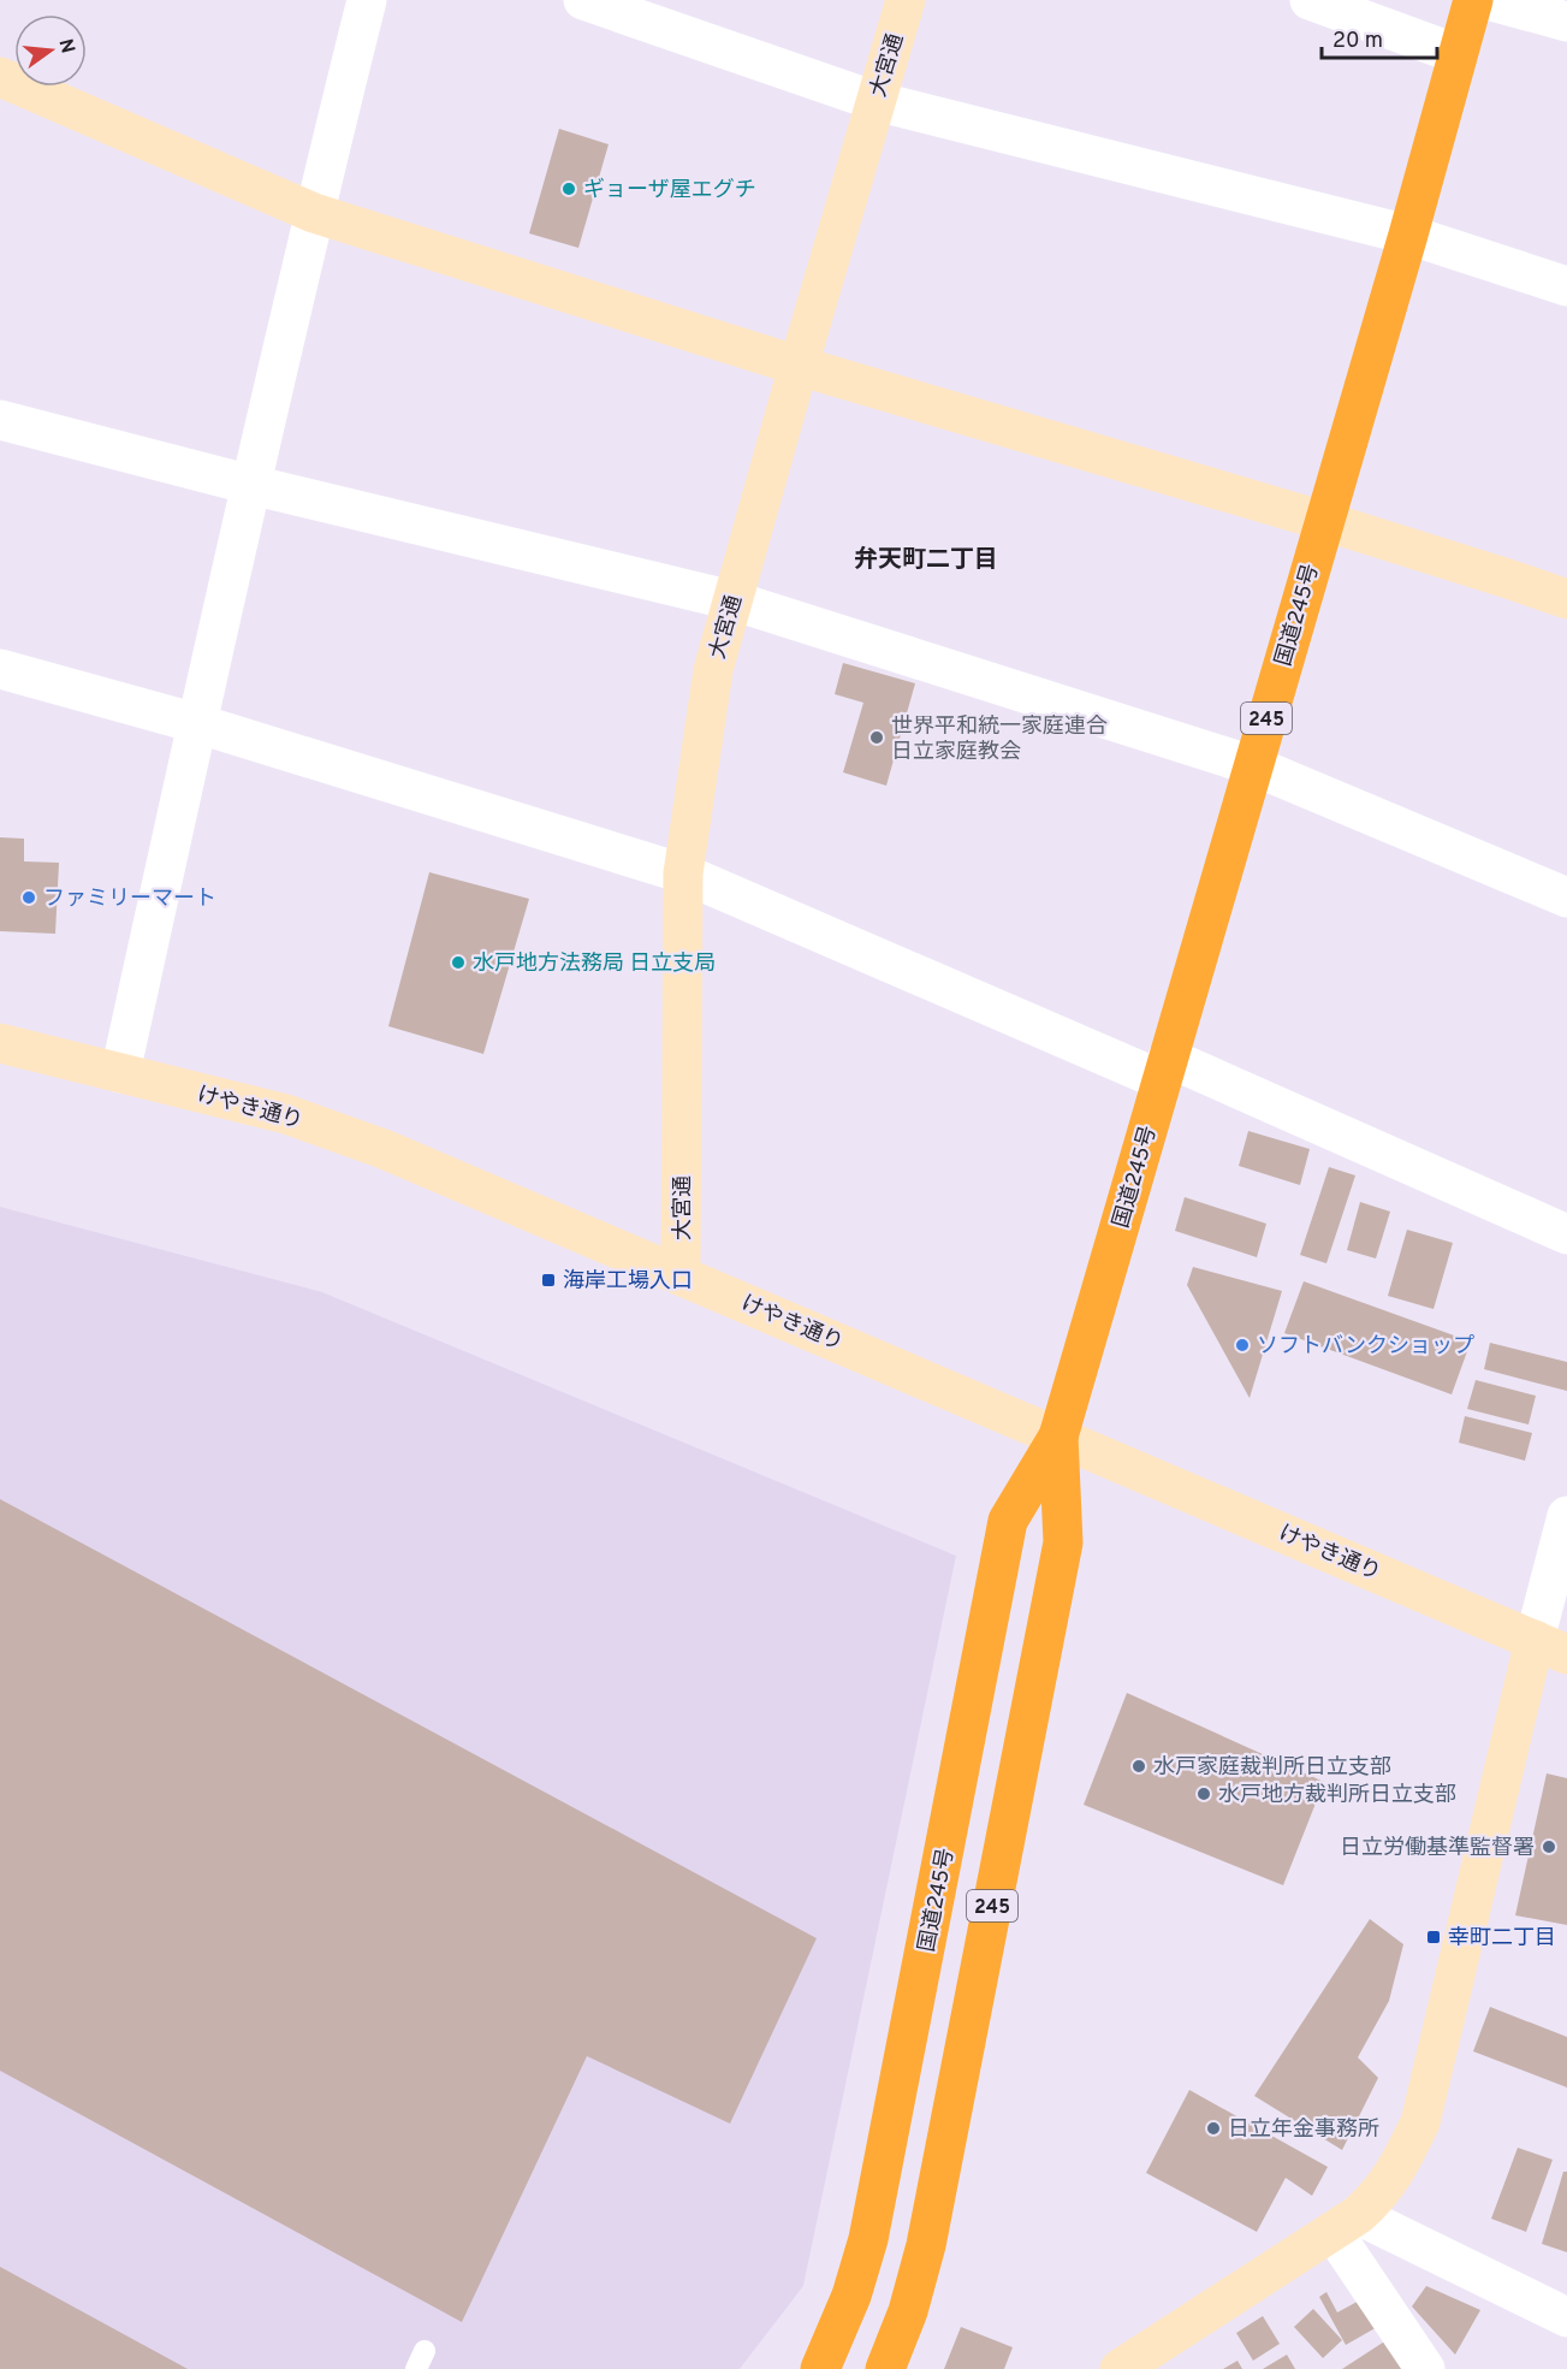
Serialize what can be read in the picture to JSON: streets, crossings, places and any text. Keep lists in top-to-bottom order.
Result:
{
  "streets": {
    "highway": ["国道245号", "245"],
    "street": ["大宮通", "けやき通り"]
  },
  "crossings": [
    ["大宮通", "けやき通り"],
    ["国道245号", "けやき通り"]
  ],
  "districts": ["弁天町二丁目"],
  "places": {
    "other": [
      "ギョーザ屋エグチ",
      "世界平和統一家庭連合 日立家庭教会",
      "ファミリーマート",
      "水戸地方法務局 日立支局",
      "ソフトバンクショップ",
      "水戸家庭裁判所日立支部",
      "水戸地方裁判所日立支部",
      "日立労働基準監督署",
      "日立年金事務所"
    ],
    "transit": ["海岸工場入口", "幸町二丁目"]
  },
  "scale_bar": "20 m",
  "north": "right"
}
